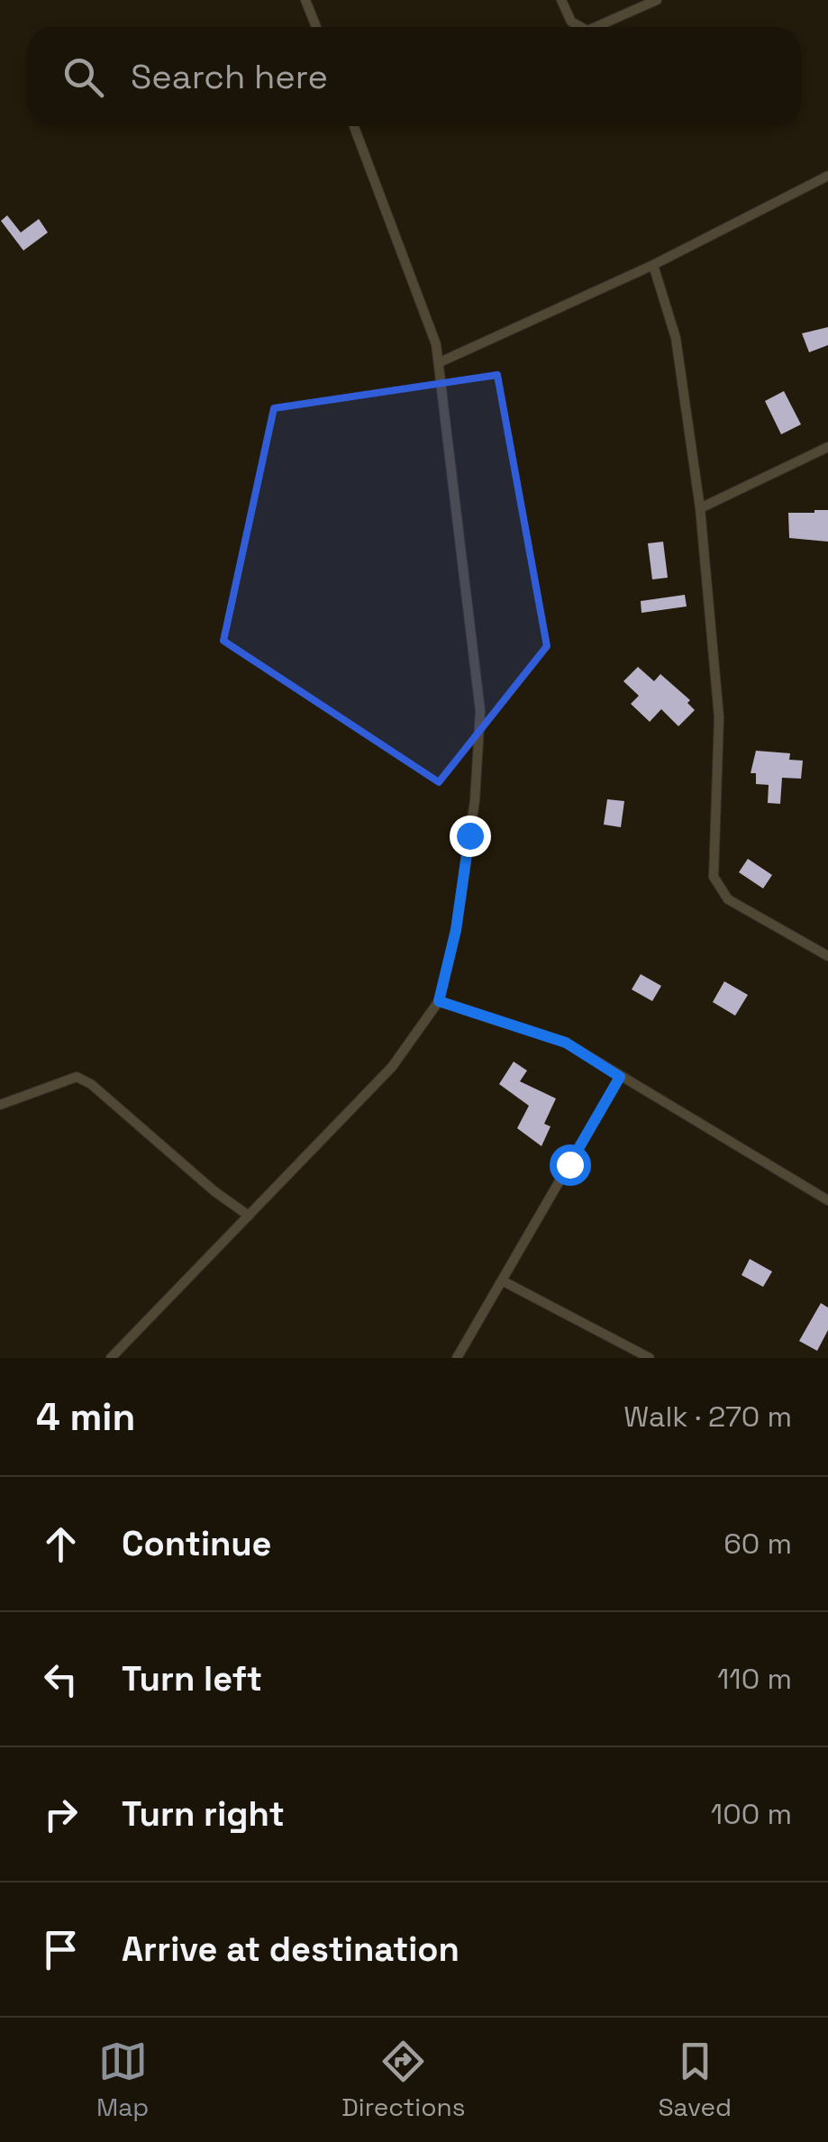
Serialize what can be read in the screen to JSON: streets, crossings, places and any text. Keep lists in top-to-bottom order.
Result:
{
  "page": {
    "search": "Search here",
    "heading": ["4 min", "Walk · 270 m"],
    "list": [
      ["Continue", "60 m"],
      ["Turn left", "110 m"],
      ["Turn right", "100 m"],
      "Arrive at destination"
    ],
    "nav": ["Map", "Directions", "Saved"]
  }
}
